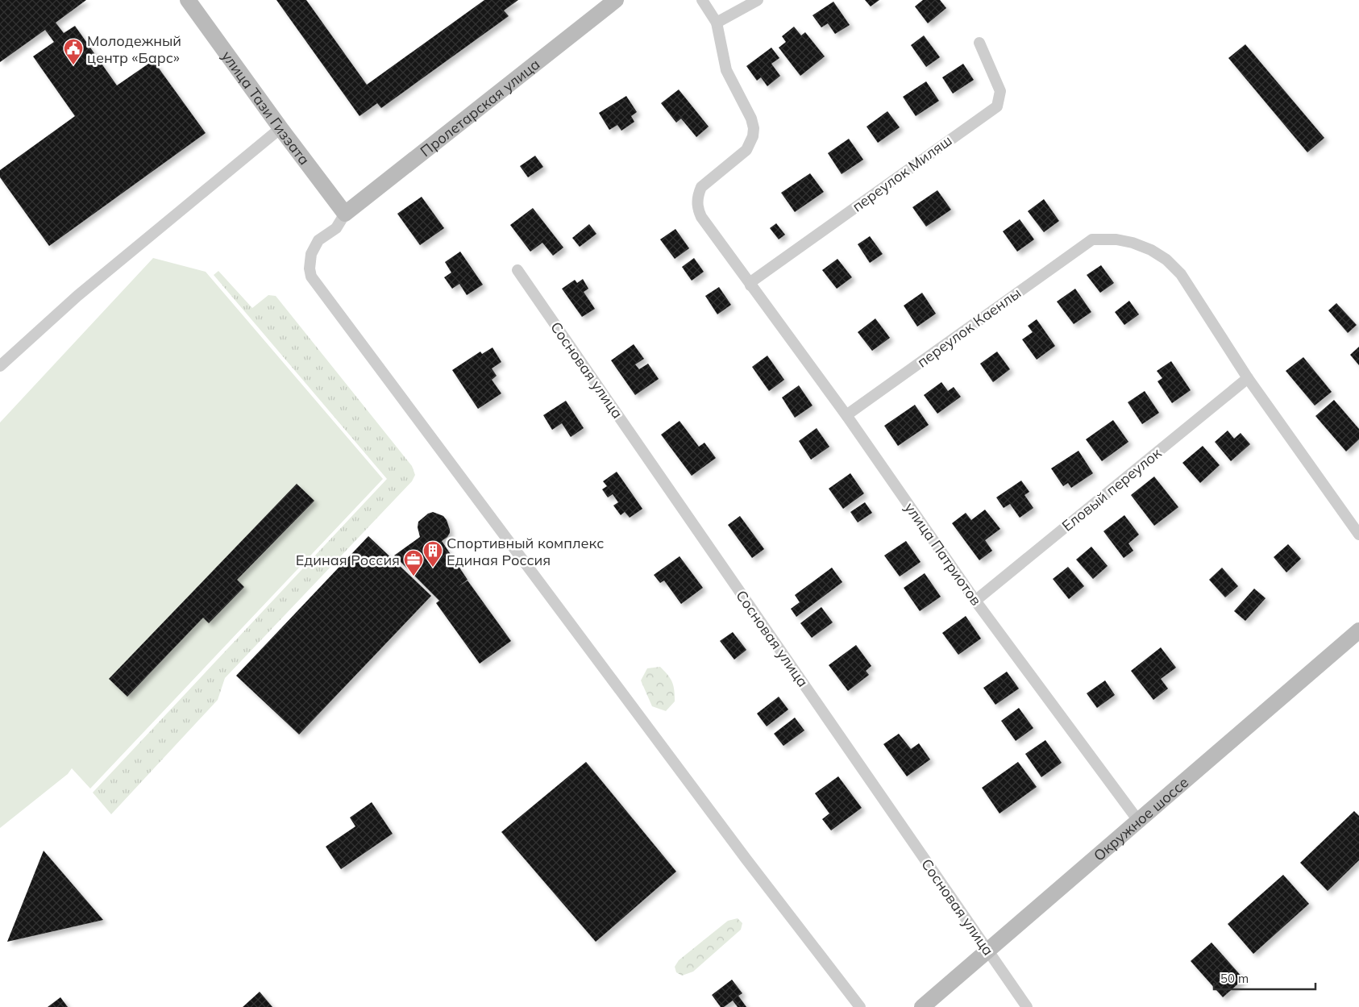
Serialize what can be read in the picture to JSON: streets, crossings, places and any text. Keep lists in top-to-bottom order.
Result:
{
  "streets": {
    "street": [
      "Пролетарская улица",
      "улица Тази Гиззата",
      "переулок Миляш",
      "переулок Каенлы",
      "Сосновая улица",
      "Еловый переулок",
      "улица Патриотов",
      "Окружное шоссе"
    ]
  },
  "crossings": [
    ["Пролетарская улица", "улица Тази Гиззата"],
    ["переулок Миляш", "улица Патриотов"],
    ["переулок Каенлы", "Еловый переулок"],
    ["переулок Каенлы", "улица Патриотов"],
    ["Сосновая улица", "Окружное шоссе"],
    ["Еловый переулок", "улица Патриотов"],
    ["улица Патриотов", "Окружное шоссе"]
  ],
  "places": {
    "public building": ["Молодежный центр «Барс»"],
    "building": ["Спортивный комплекс Единая Россия"],
    "office": ["Единая Россия"]
  },
  "scale_bar": "50 m"
}
